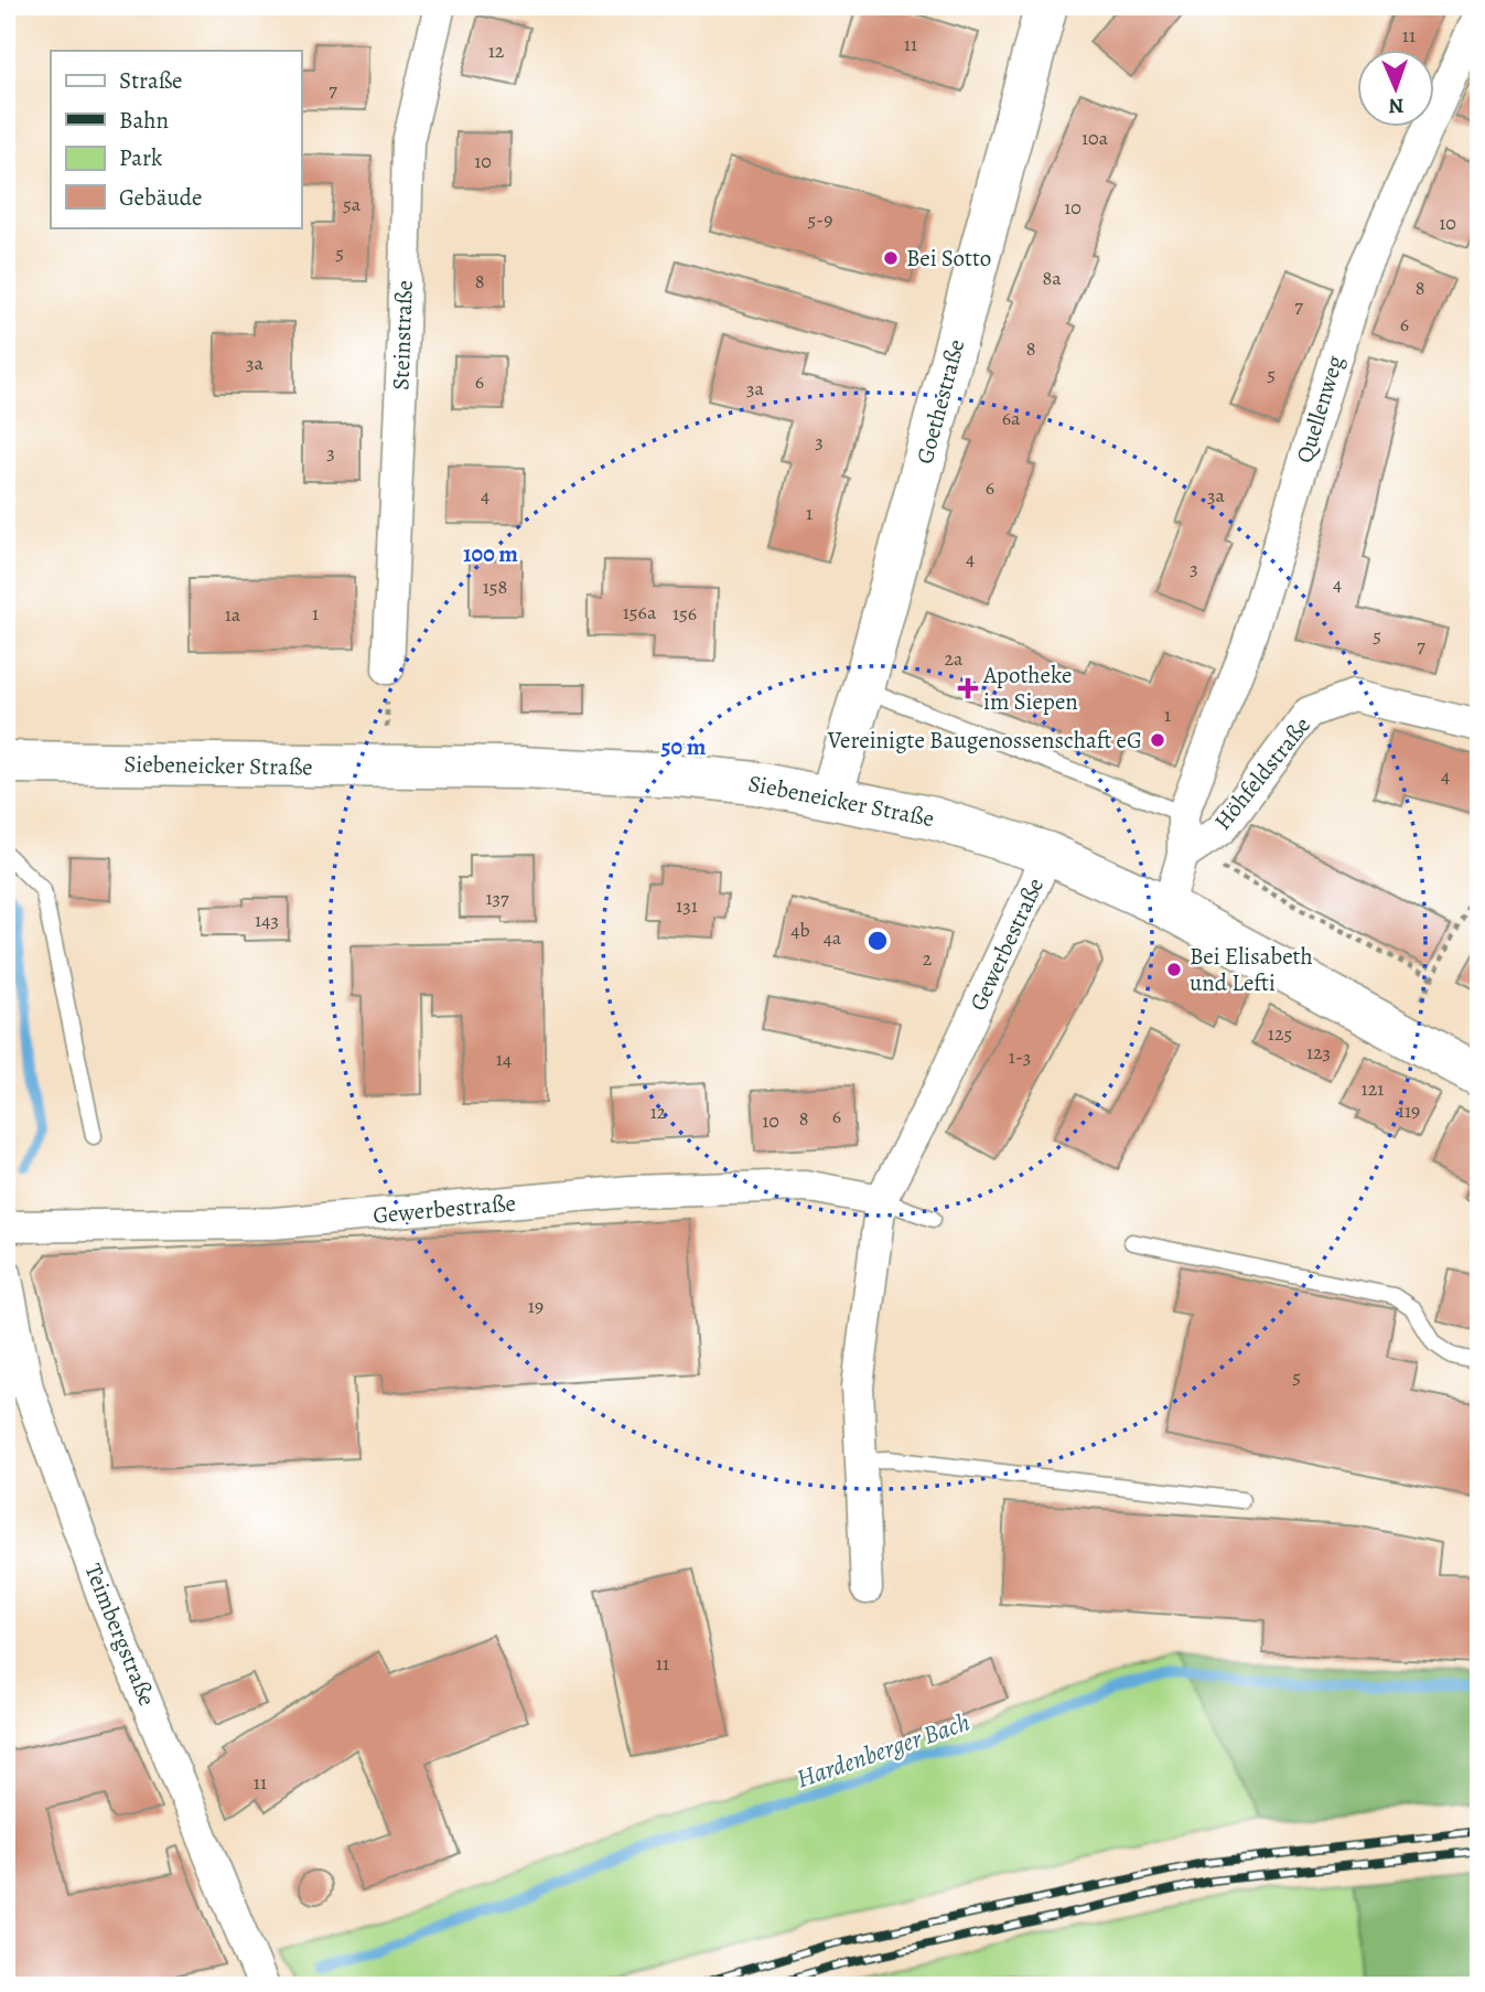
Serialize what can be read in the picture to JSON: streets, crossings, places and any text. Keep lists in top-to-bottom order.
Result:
{
  "streets": {
    "main road": ["Goethestraße", "Siebeneicker Straße"],
    "street": [
      "Steinstraße",
      "Quellenweg",
      "Höhfeldstraße",
      "Gewerbestraße",
      "Teimbergstraße"
    ]
  },
  "crossings": [
    ["Goethestraße", "Siebeneicker Straße"],
    ["Quellenweg", "Höhfeldstraße"],
    ["Siebeneicker Straße", "Höhfeldstraße"],
    ["Siebeneicker Straße", "Gewerbestraße"]
  ],
  "water": ["Hardenberger Bach"],
  "places": {
    "other": ["Bei Sotto", "Vereinigte Baugenossenschaft eG", "Bei Elisabeth und Lefti"],
    "health": ["Apotheke im Siepen"]
  },
  "house_numbers": [
    "11",
    "11",
    "12",
    "7",
    "10a",
    "10",
    "5a",
    "10",
    "5-9",
    "10",
    "5",
    "8a",
    "8",
    "8",
    "7",
    "6",
    "8",
    "3a",
    "5",
    "6",
    "3a",
    "6a",
    "3",
    "3",
    "6",
    "4",
    "3a",
    "1",
    "4",
    "3",
    "4",
    "158",
    "156a",
    "1",
    "156",
    "1a",
    "5",
    "7",
    "2a",
    "1",
    "4",
    "137",
    "131",
    "143",
    "4b",
    "4a",
    "2",
    "125",
    "123",
    "1-3",
    "14",
    "121",
    "119",
    "12",
    "6",
    "8",
    "10",
    "19",
    "5",
    "11",
    "11"
  ],
  "legend": [
    "Straße",
    "Bahn",
    "Park",
    "Gebäude"
  ],
  "north": "bottom",
  "rings": ["100 m", "50 m"]
}
